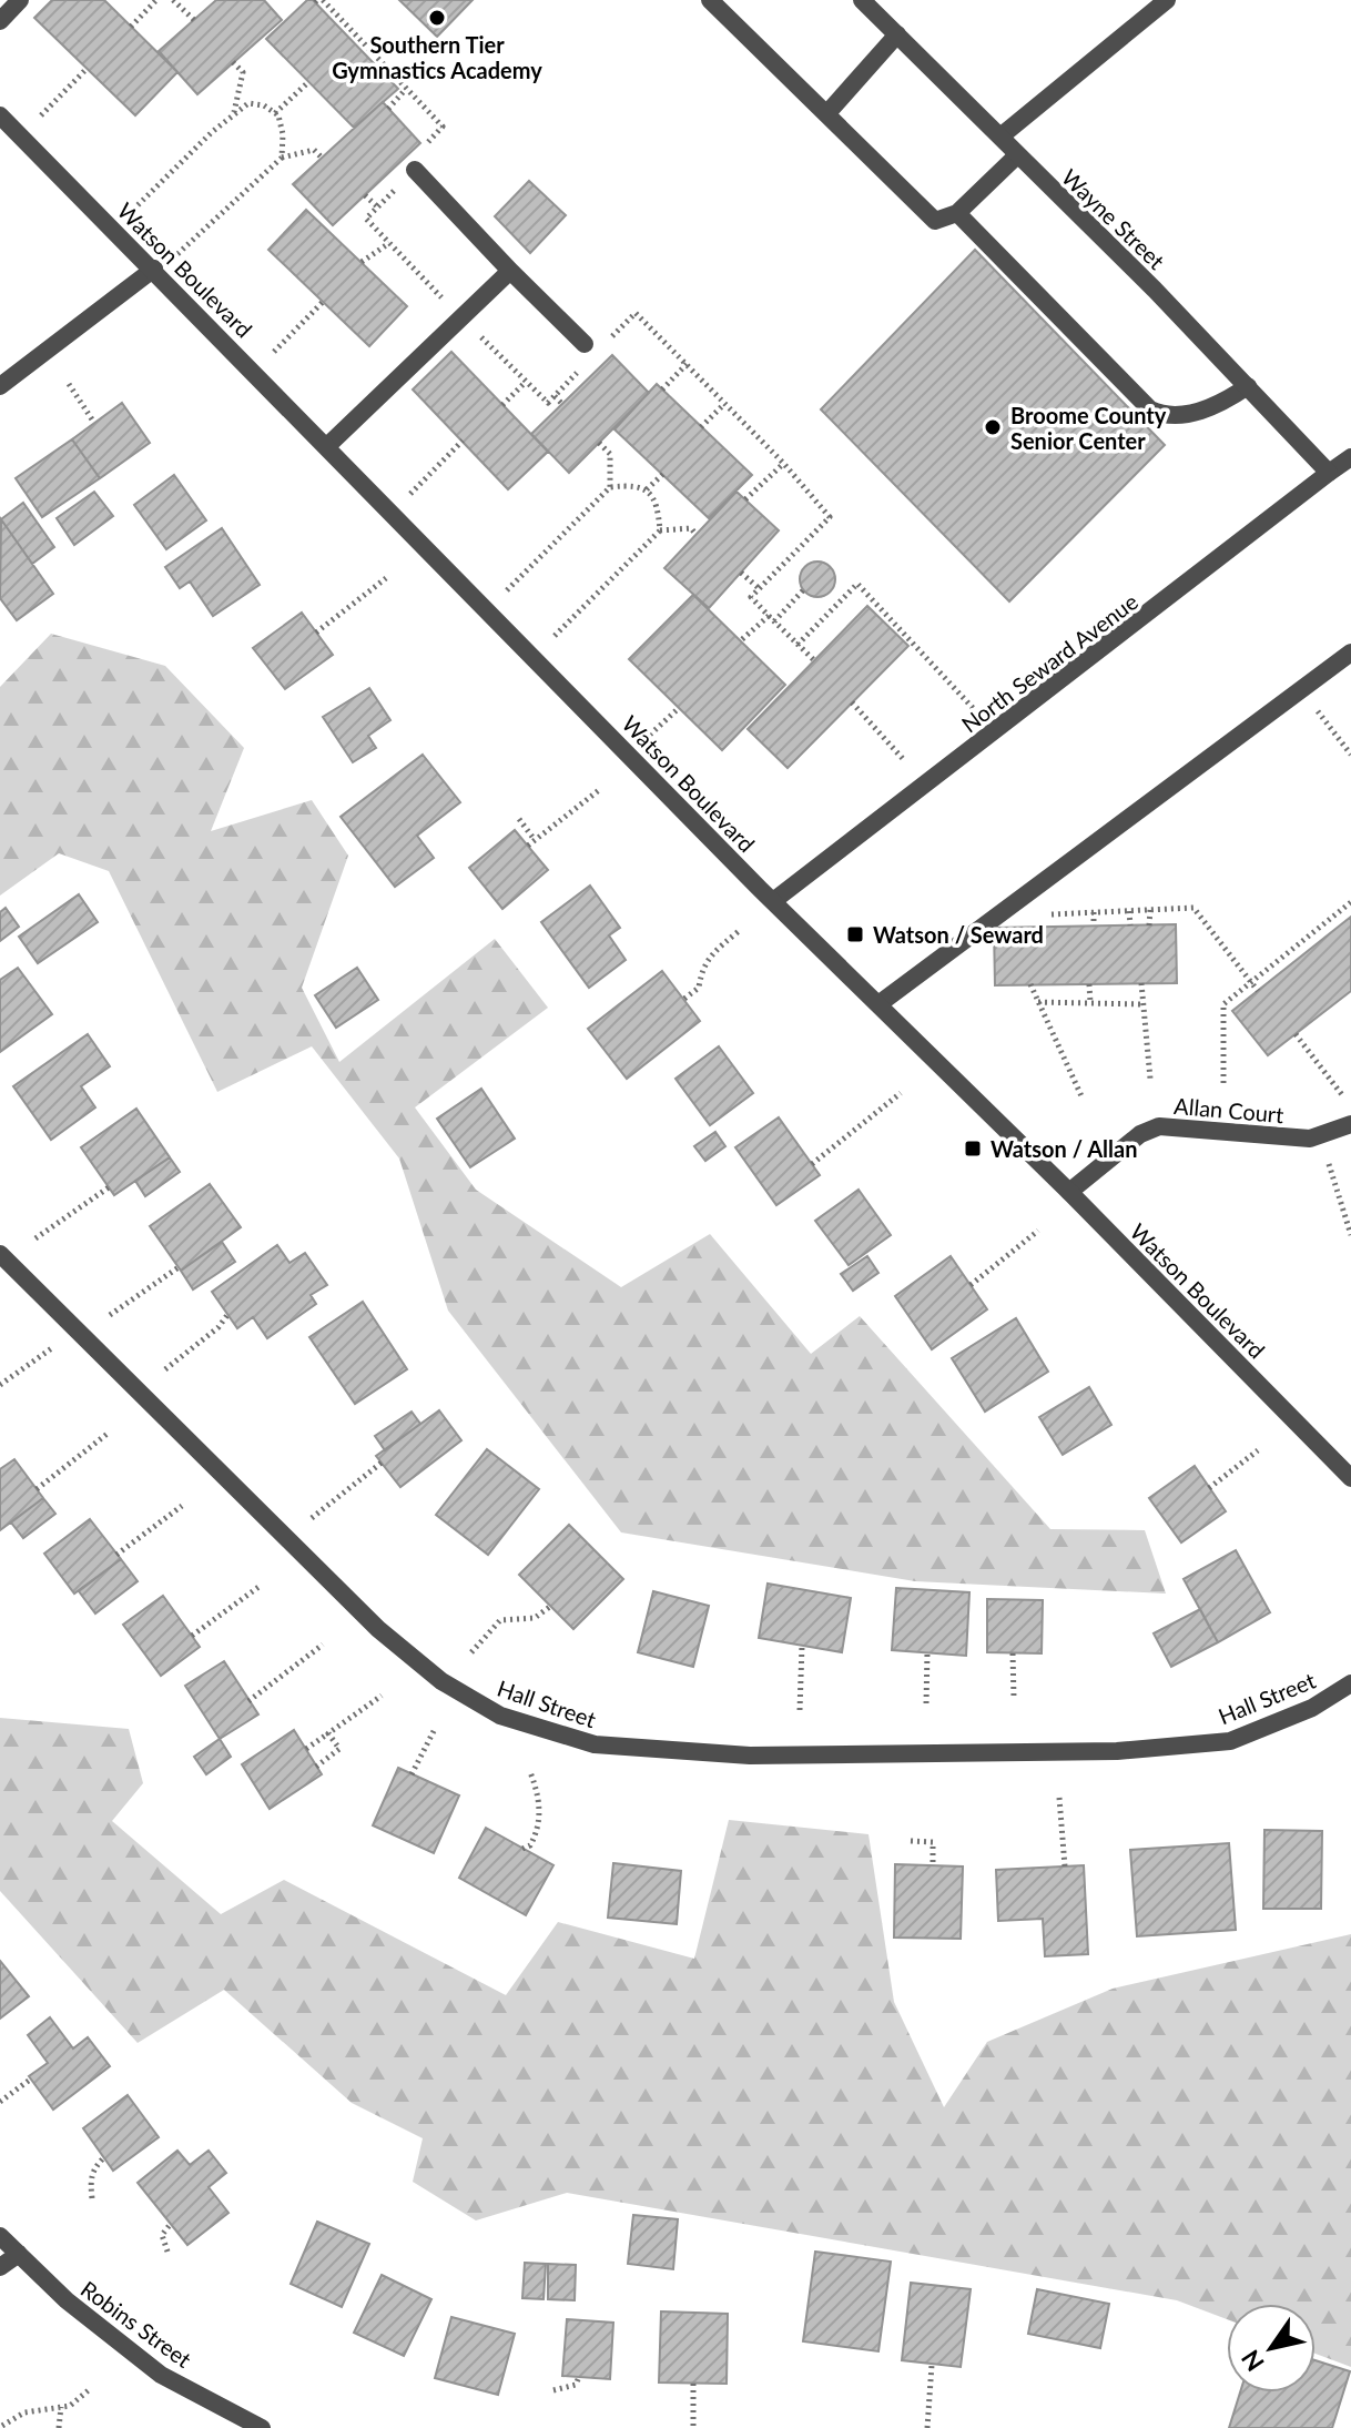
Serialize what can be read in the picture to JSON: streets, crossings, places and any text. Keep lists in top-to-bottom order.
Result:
{
  "streets": {
    "street": [
      "Wayne Street",
      "Watson Boulevard",
      "North Seward Avenue",
      "Allan Court",
      "Hall Street",
      "Robins Street"
    ]
  },
  "crossings": [
    ["Wayne Street", "North Seward Avenue"],
    ["Watson Boulevard", "North Seward Avenue"],
    ["Watson Boulevard", "Allan Court"]
  ],
  "places": {
    "other": ["Southern Tier Gymnastics Academy", "Broome County Senior Center"],
    "transit": ["Watson / Seward", "Watson / Allan"]
  },
  "north": "bottom left"
}
